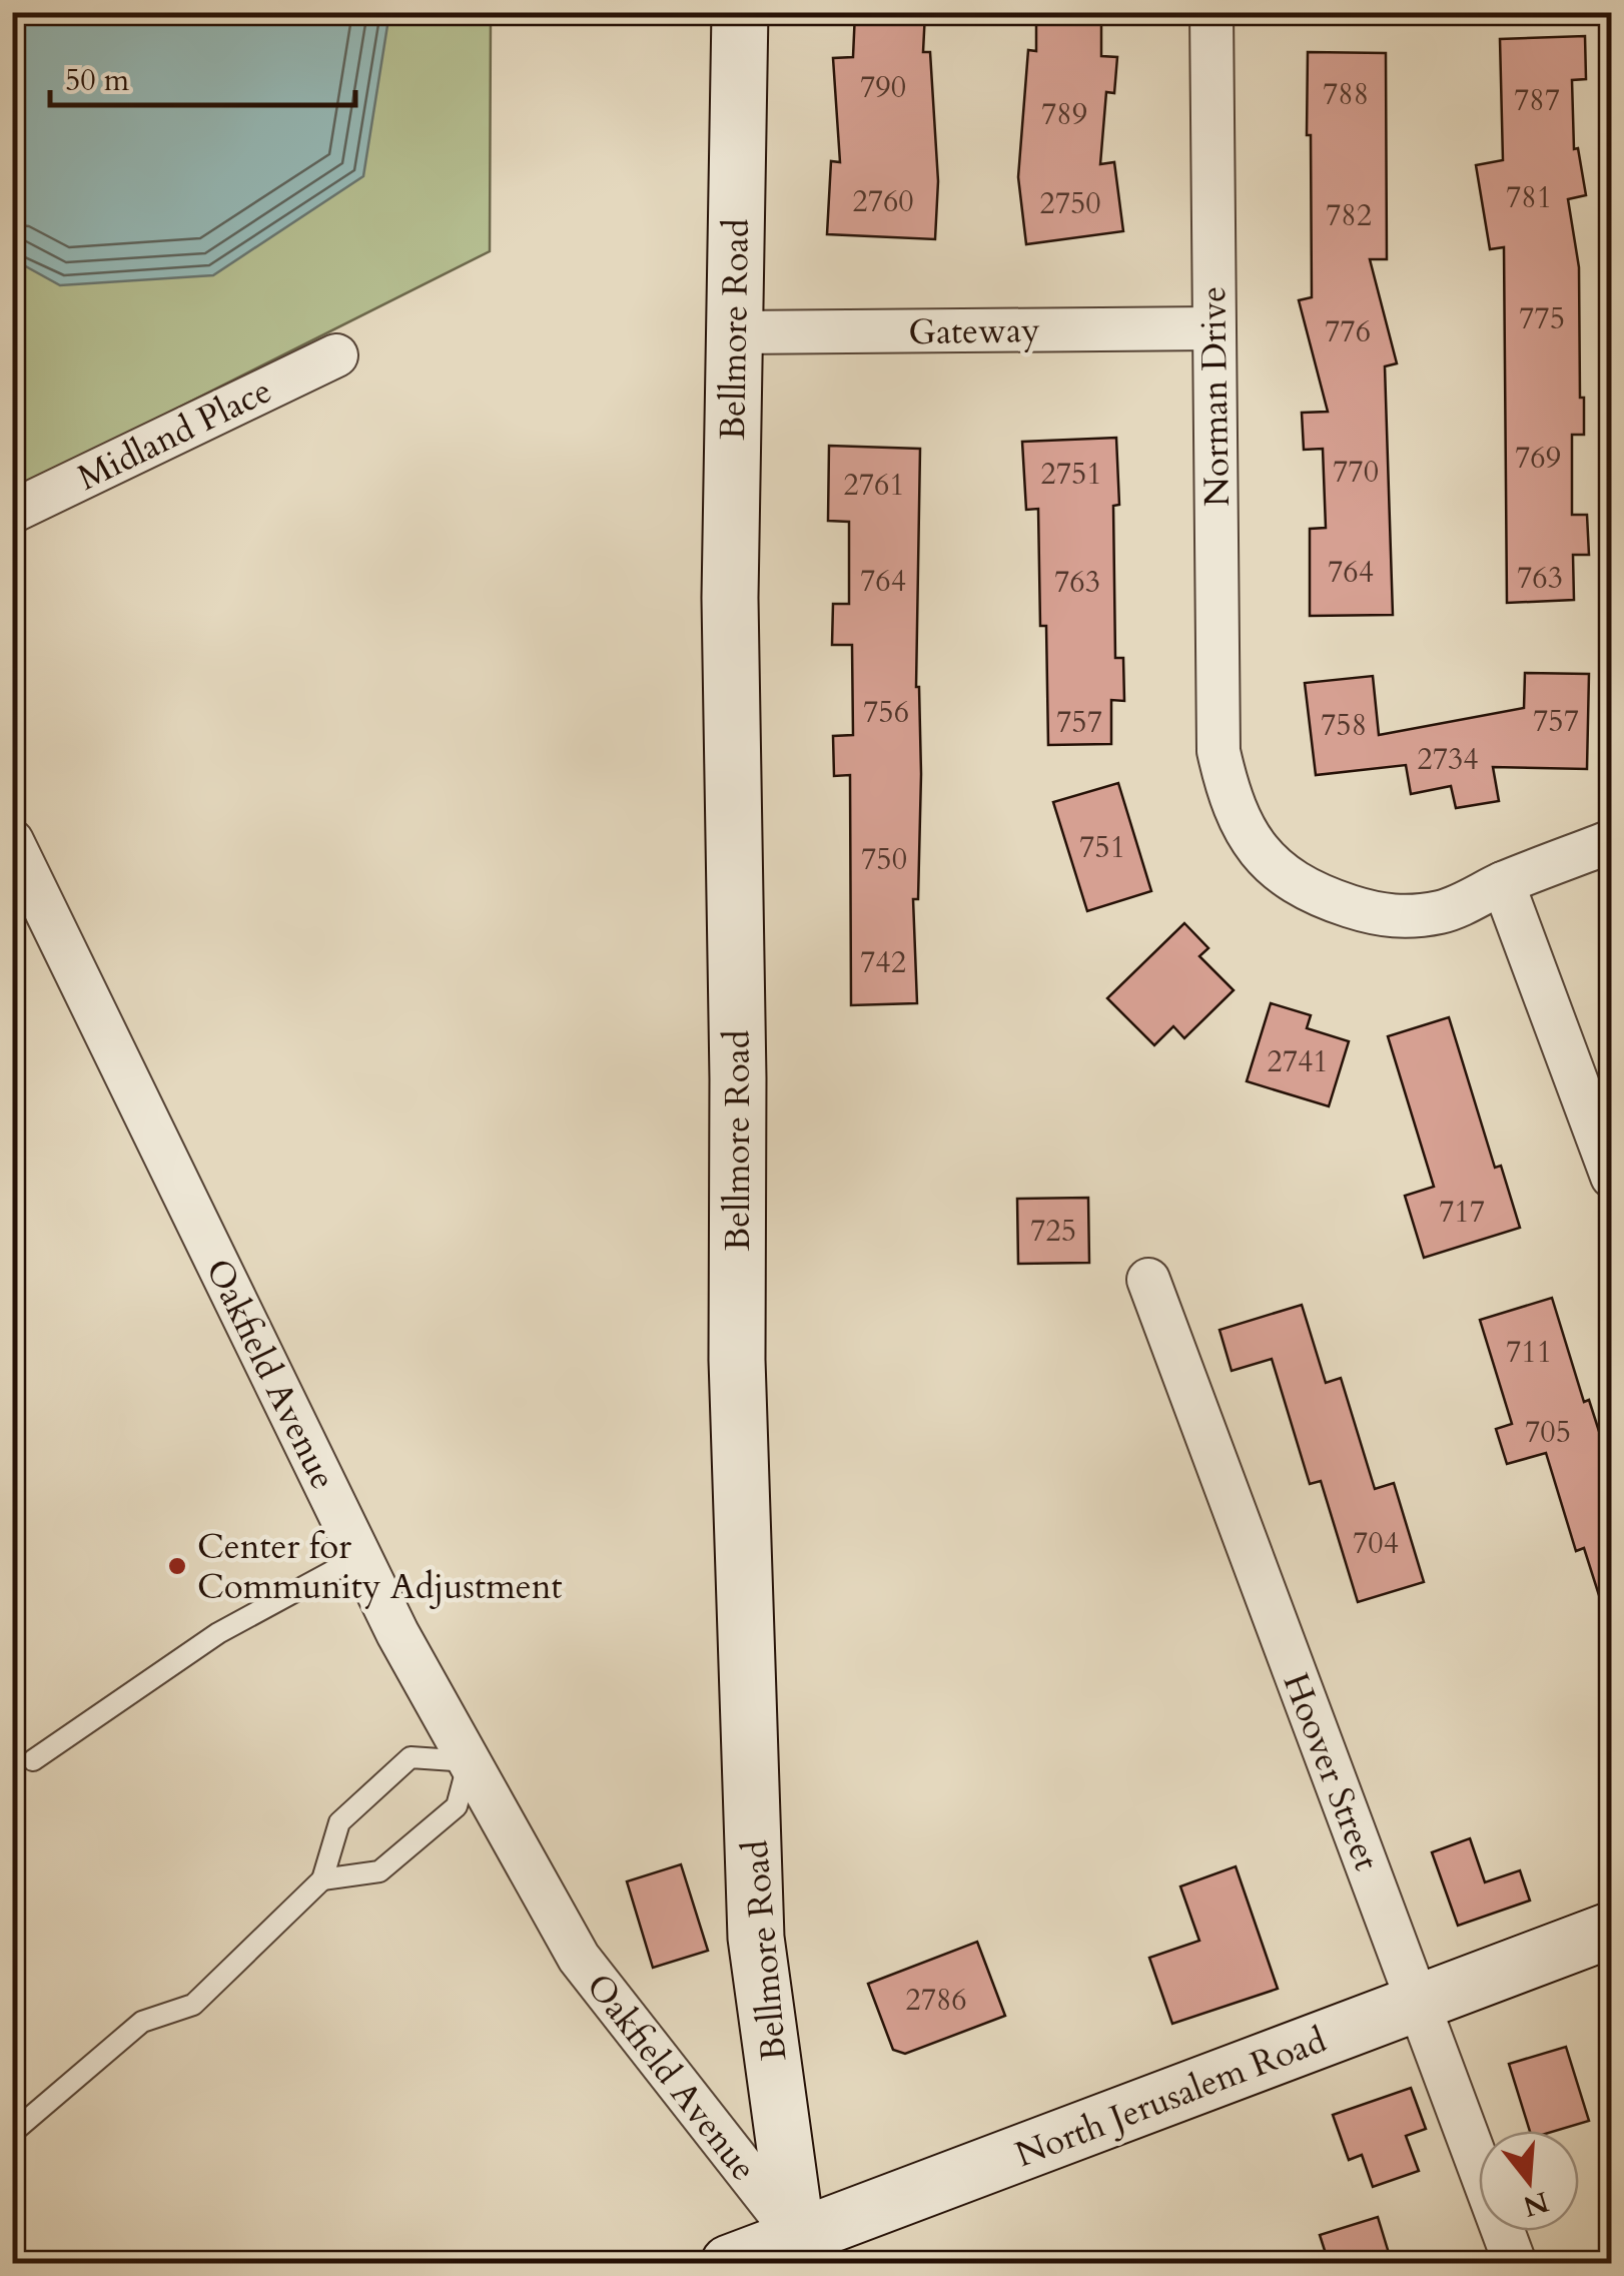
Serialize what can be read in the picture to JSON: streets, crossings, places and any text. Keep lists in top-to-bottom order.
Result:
{
  "streets": {
    "main road": ["Bellmore Road", "North Jerusalem Road"],
    "street": [
      "Gateway",
      "Norman Drive",
      "Midland Place",
      "Oakfield Avenue",
      "Hoover Street"
    ]
  },
  "crossings": [
    ["Bellmore Road", "Gateway"],
    ["Bellmore Road", "Oakfield Avenue"],
    ["Bellmore Road", "North Jerusalem Road"],
    ["Gateway", "Norman Drive"],
    ["Oakfield Avenue", "North Jerusalem Road"],
    ["Hoover Street", "North Jerusalem Road"]
  ],
  "places": ["Center for Community Adjustment"],
  "house_numbers": [
    "790",
    "788",
    "787",
    "789",
    "781",
    "2760",
    "2750",
    "782",
    "775",
    "776",
    "769",
    "770",
    "2751",
    "2761",
    "764",
    "763",
    "764",
    "763",
    "756",
    "757",
    "757",
    "758",
    "2734",
    "751",
    "750",
    "742",
    "2741",
    "717",
    "725",
    "711",
    "705",
    "704",
    "2786"
  ],
  "scale_bar": "50 m",
  "north": "bottom"
}
